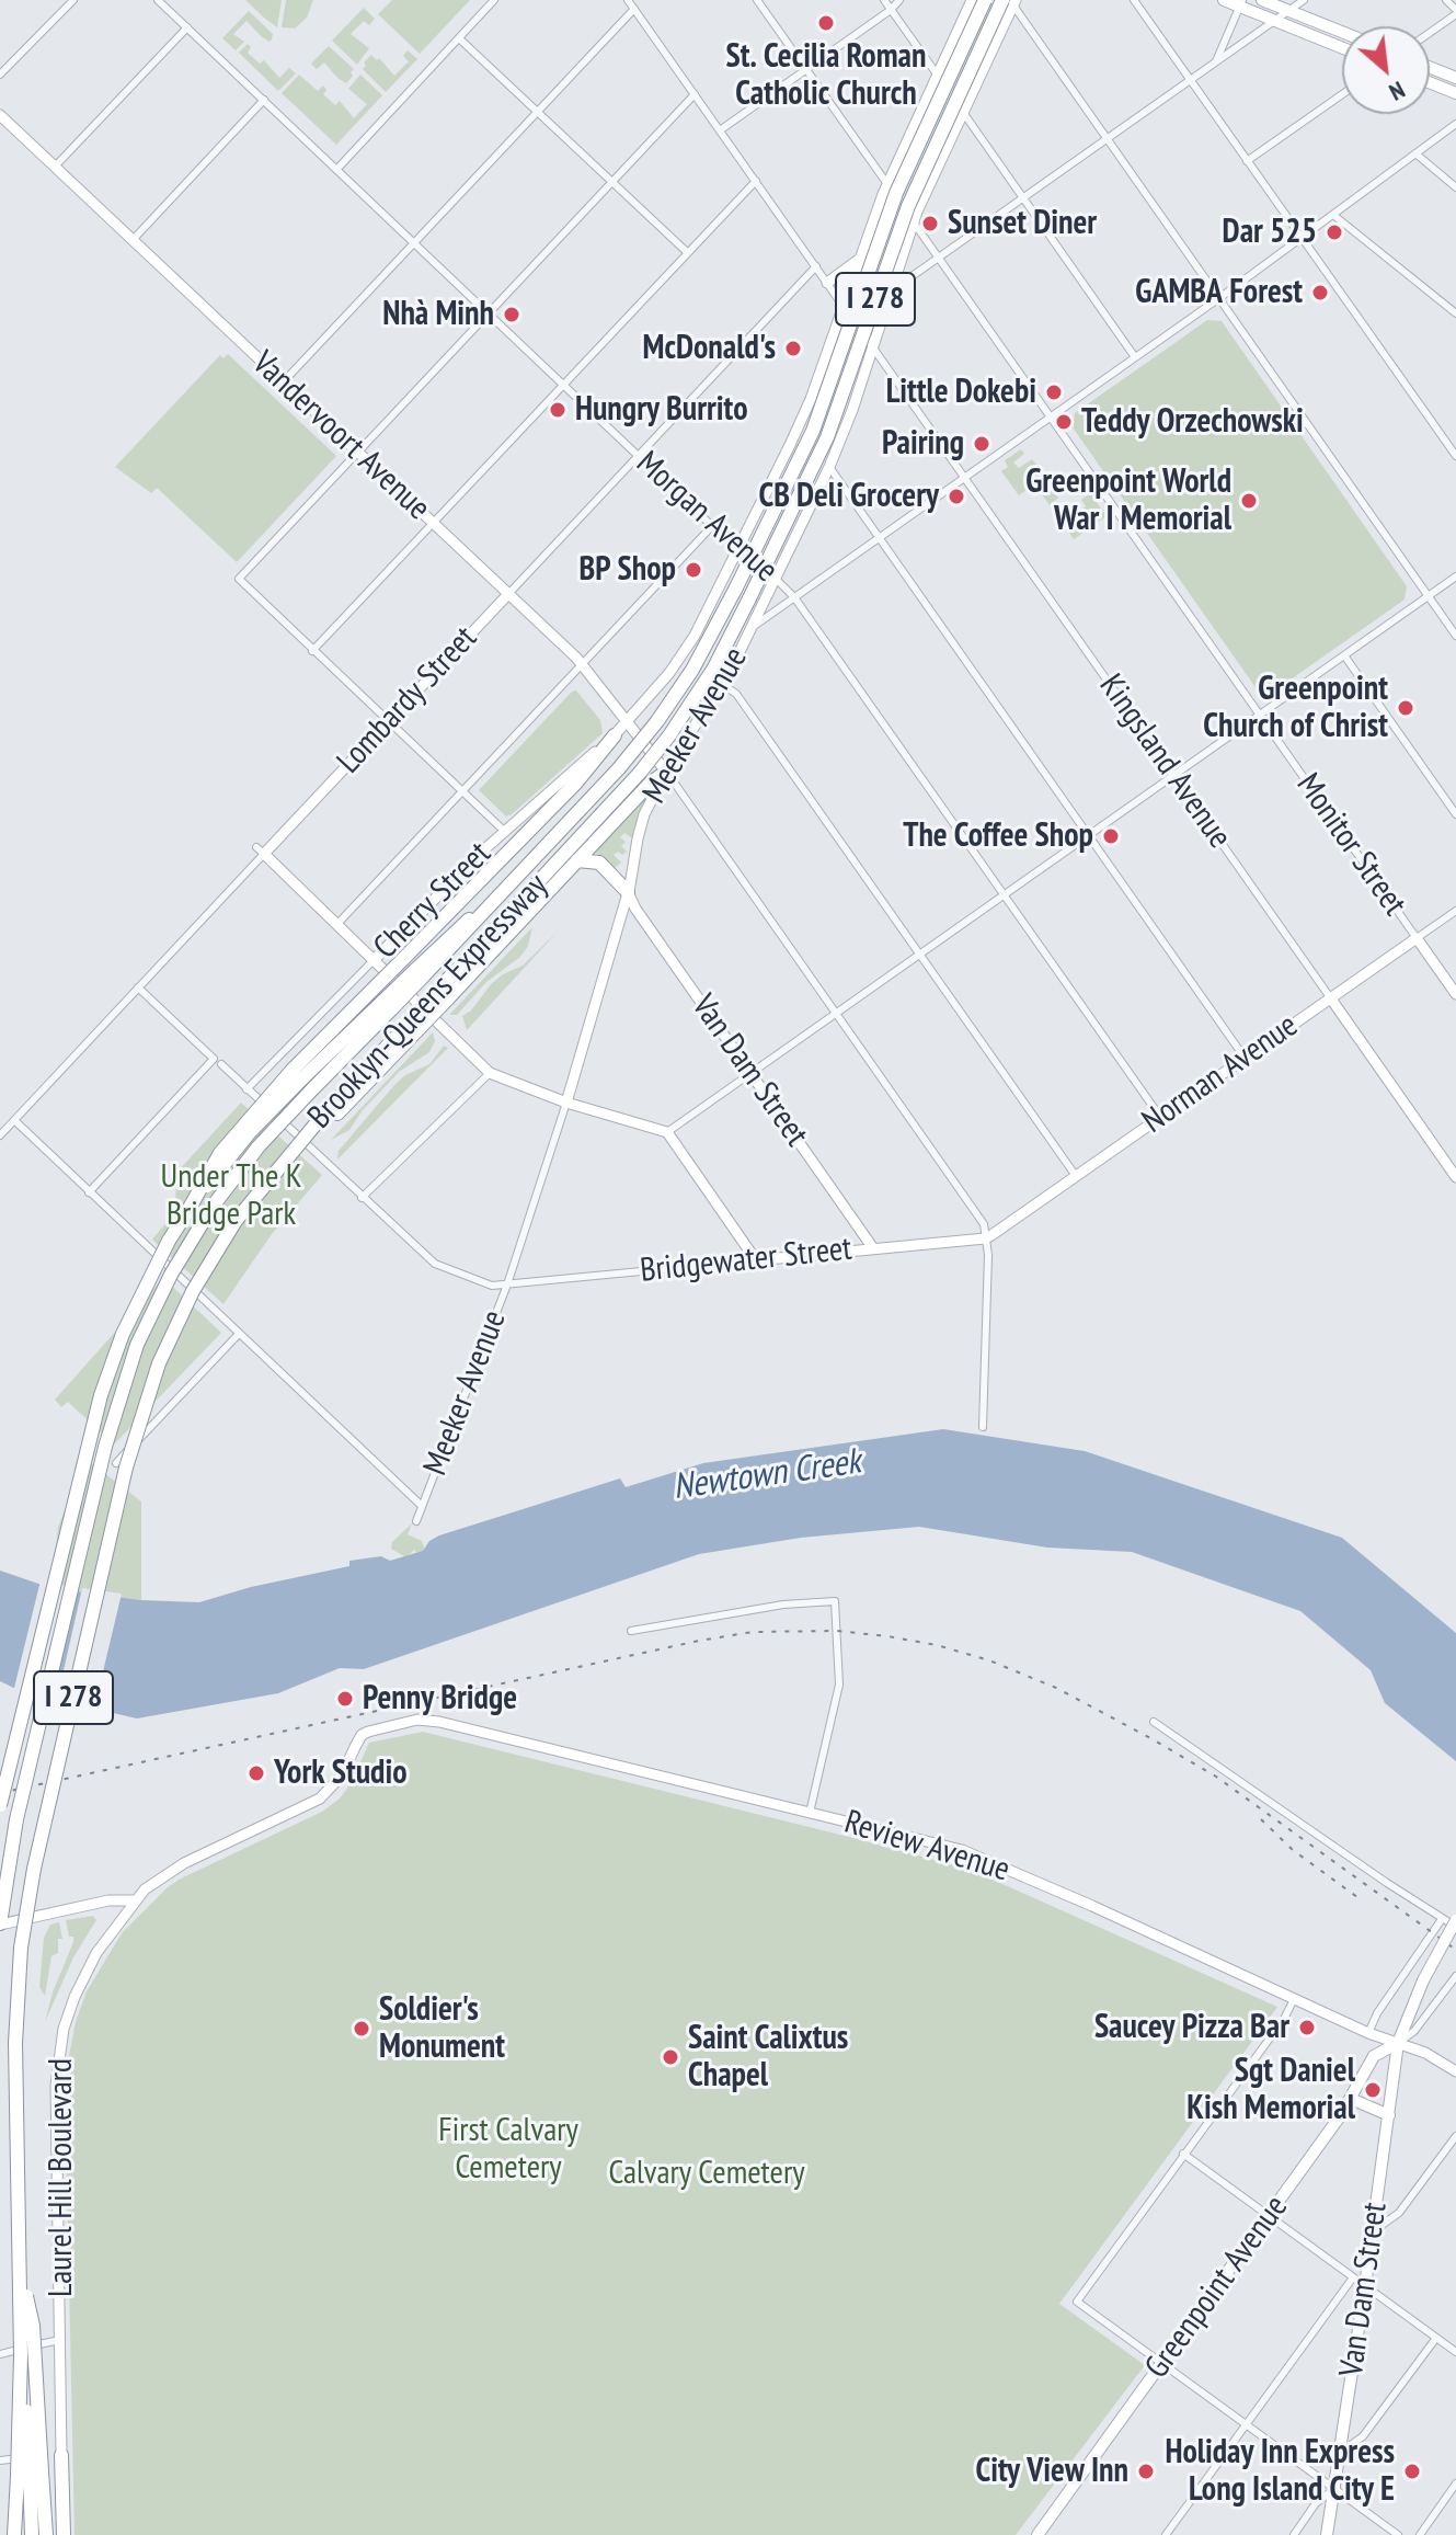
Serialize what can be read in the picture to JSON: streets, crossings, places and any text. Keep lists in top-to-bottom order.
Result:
{
  "streets": {
    "highway": ["I 278", "Brooklyn-Queens Expressway"],
    "main road": [
      "Vandervoort Avenue",
      "Lombardy Street",
      "Meeker Avenue",
      "Kingsland Avenue",
      "Monitor Street",
      "Cherry Street",
      "Van Dam Street",
      "Norman Avenue",
      "Bridgewater Street",
      "Review Avenue",
      "Laurel Hill Boulevard",
      "Greenpoint Avenue"
    ],
    "street": ["Morgan Avenue"]
  },
  "crossings": [
    ["I 278", "Brooklyn-Queens Expressway"],
    ["Vandervoort Avenue", "Lombardy Street"],
    ["Vandervoort Avenue", "Meeker Avenue"],
    ["Vandervoort Avenue", "Cherry Street"],
    ["Morgan Avenue", "Lombardy Street"],
    ["Morgan Avenue", "Meeker Avenue"],
    ["Morgan Avenue", "Norman Avenue"],
    ["Lombardy Street", "Kingsland Avenue"],
    ["Meeker Avenue", "Kingsland Avenue"],
    ["Meeker Avenue", "Monitor Street"],
    ["Meeker Avenue", "Cherry Street"],
    ["Meeker Avenue", "Brooklyn-Queens Expressway"],
    ["Meeker Avenue", "Van Dam Street"],
    ["Meeker Avenue", "Bridgewater Street"],
    ["Kingsland Avenue", "Norman Avenue"],
    ["Monitor Street", "Norman Avenue"],
    ["Cherry Street", "Bridgewater Street"],
    ["Van Dam Street", "Bridgewater Street"],
    ["Van Dam Street", "Review Avenue"],
    ["Van Dam Street", "Greenpoint Avenue"],
    ["Norman Avenue", "Bridgewater Street"],
    ["Review Avenue", "Laurel Hill Boulevard"],
    ["Review Avenue", "Greenpoint Avenue"]
  ],
  "water": ["Newtown Creek"],
  "parks": ["Under The K Bridge Park", "First Calvary Cemetery", "Calvary Cemetery"],
  "places": [
    "St. Cecilia Roman Catholic Church",
    "Sunset Diner",
    "Dar 525",
    "GAMBA Forest",
    "Nhà Minh",
    "McDonald's",
    "Little Dokebi",
    "Hungry Burrito",
    "Teddy Orzechowski",
    "Pairing",
    "CB Deli Grocery",
    "Greenpoint World War I Memorial",
    "BP Shop",
    "Greenpoint Church of Christ",
    "The Coffee Shop",
    "Penny Bridge",
    "York Studio",
    "Saucey Pizza Bar",
    "Soldier's Monument",
    "Saint Calixtus Chapel",
    "Sgt Daniel Kish Memorial",
    "City View Inn",
    "Holiday Inn Express Long Island City E"
  ],
  "north": "bottom right"
}
